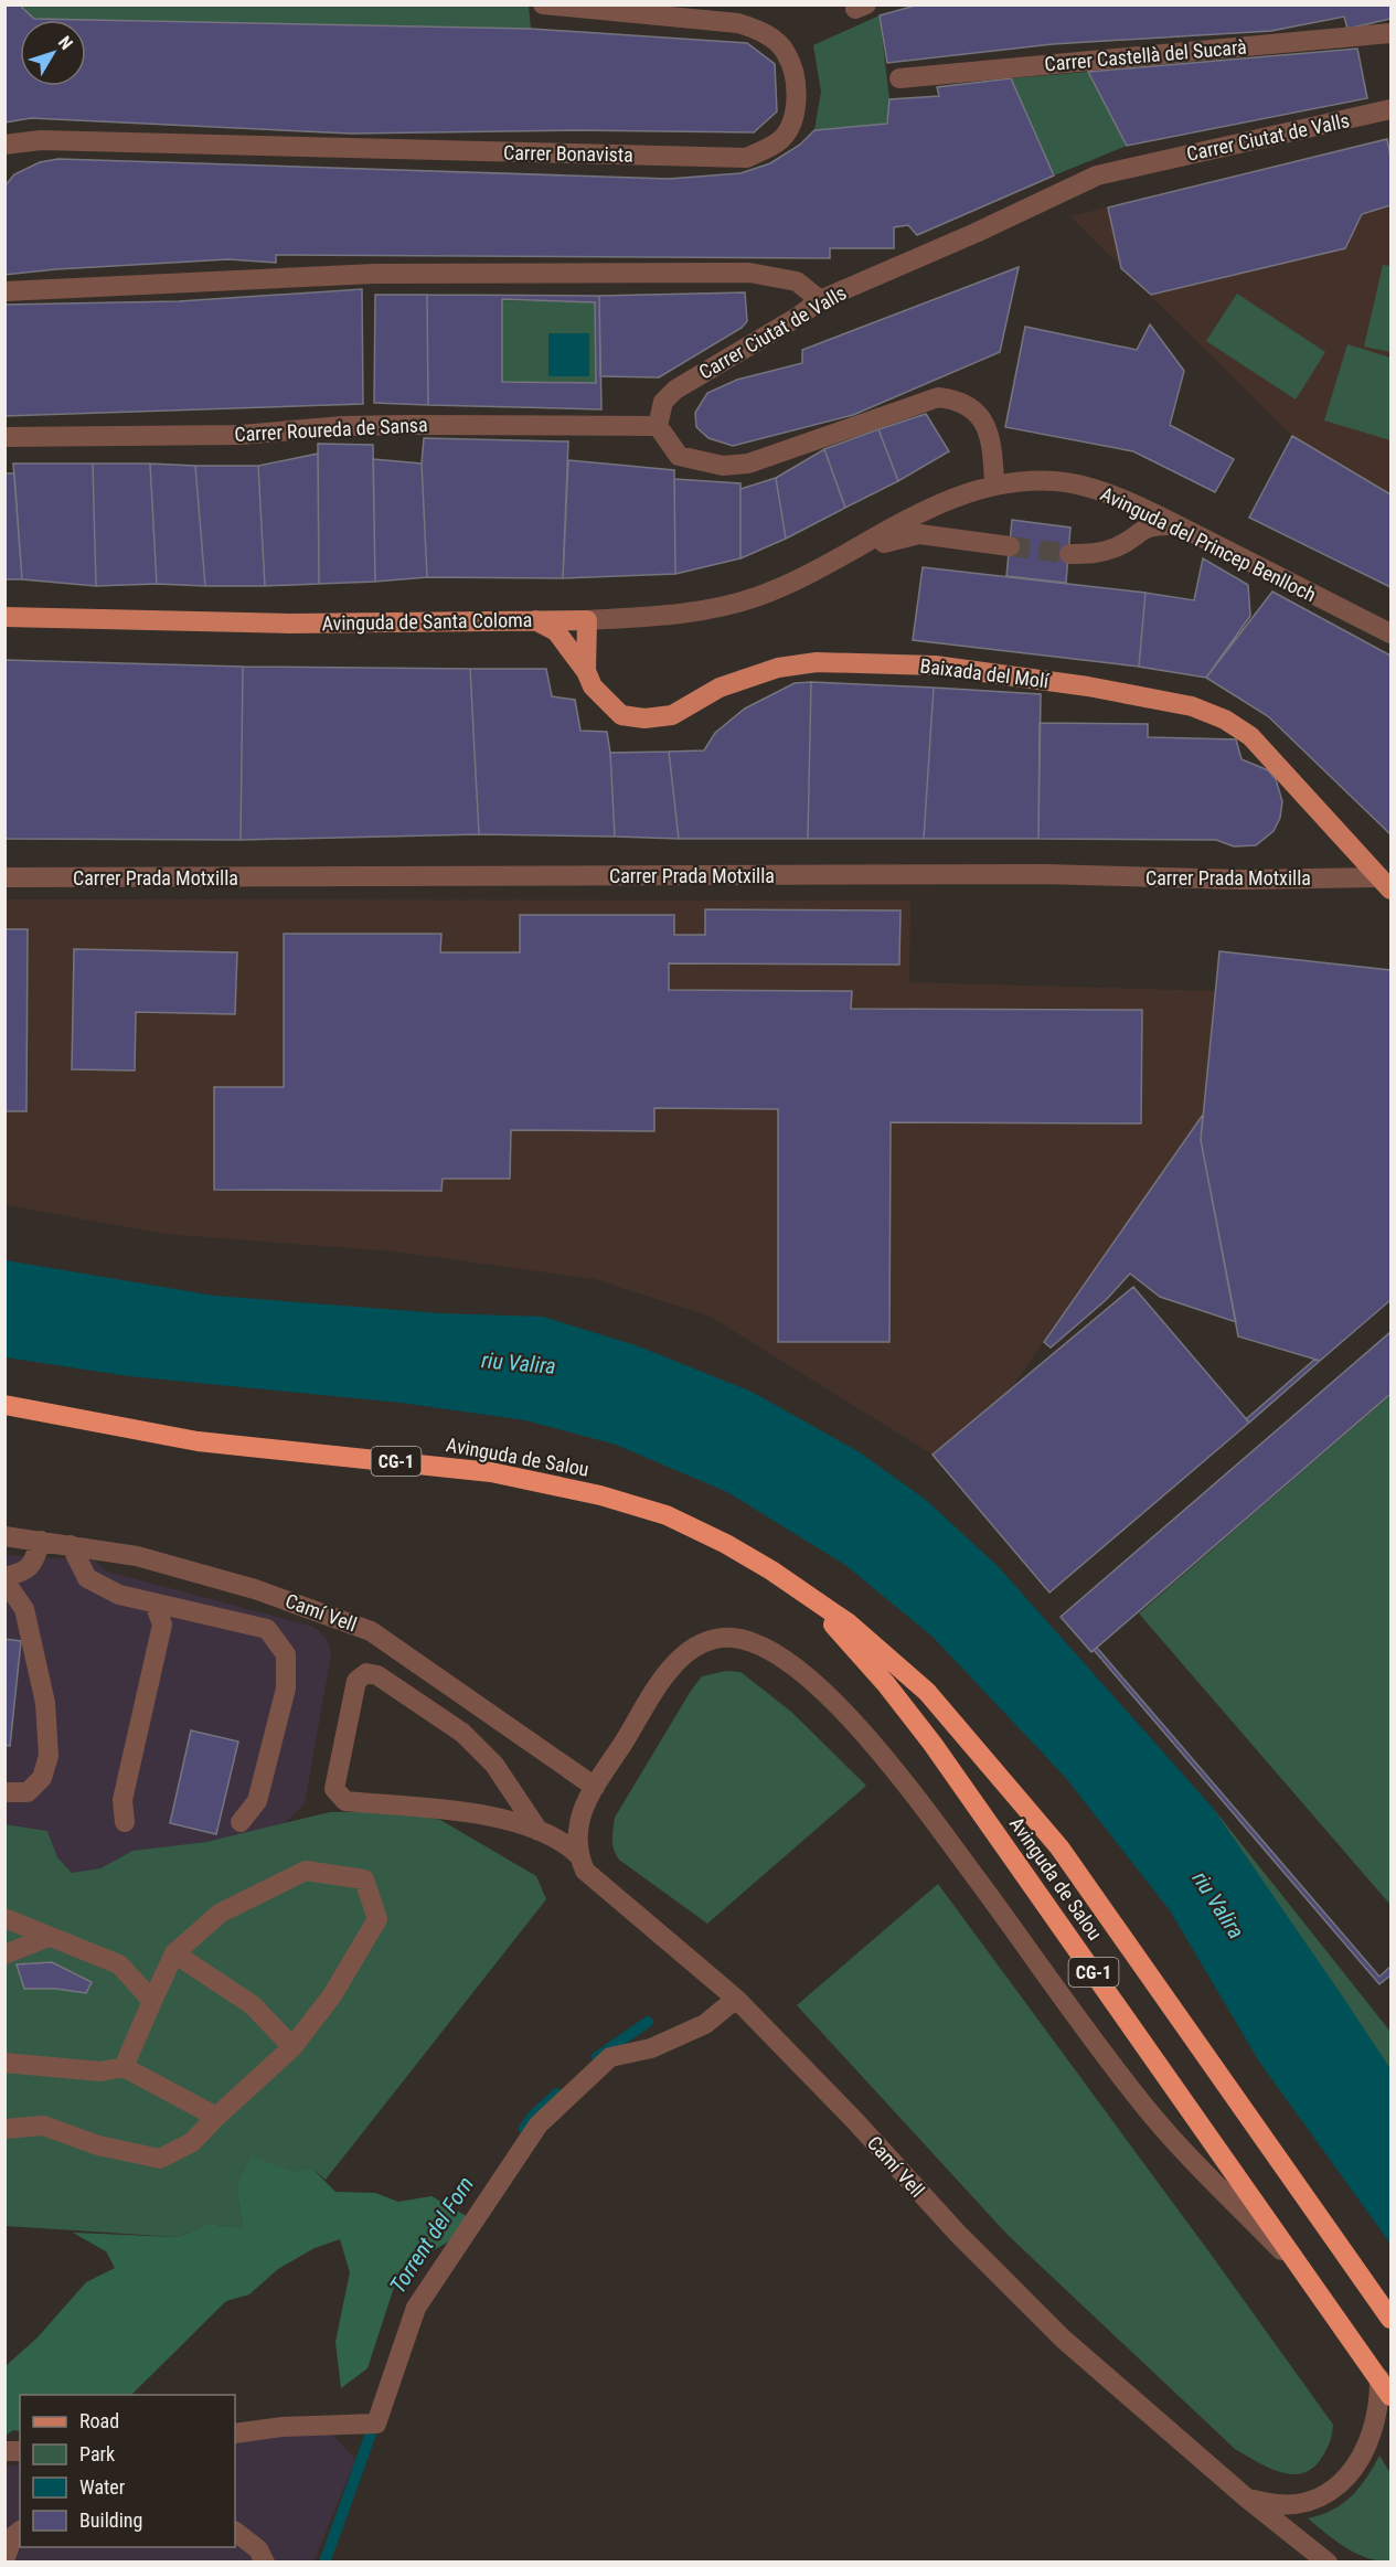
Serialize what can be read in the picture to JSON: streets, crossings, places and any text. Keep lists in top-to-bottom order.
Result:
{
  "streets": {
    "highway": ["Avinguda de Salou", "CG-1"],
    "main road": ["Avinguda de Santa Coloma", "Baixada del Molí"],
    "street": [
      "Carrer Castellà del Sucarà",
      "Carrer Ciutat de Valls",
      "Carrer Bonavista",
      "Carrer Roureda de Sansa",
      "Avinguda del Princep Benlloch",
      "Carrer Prada Motxilla",
      "Camí Vell"
    ]
  },
  "crossings": [
    ["Carrer Ciutat de Valls", "Carrer Roureda de Sansa"],
    ["Avinguda del Princep Benlloch", "Avinguda de Santa Coloma"],
    ["Avinguda de Santa Coloma", "Baixada del Molí"],
    ["Baixada del Molí", "Carrer Prada Motxilla"],
    ["Avinguda de Salou", "Camí Vell"]
  ],
  "water": ["riu Valira", "Torrent del Forn"],
  "legend": [
    "Road",
    "Park",
    "Water",
    "Building"
  ],
  "north": "top right"
}
